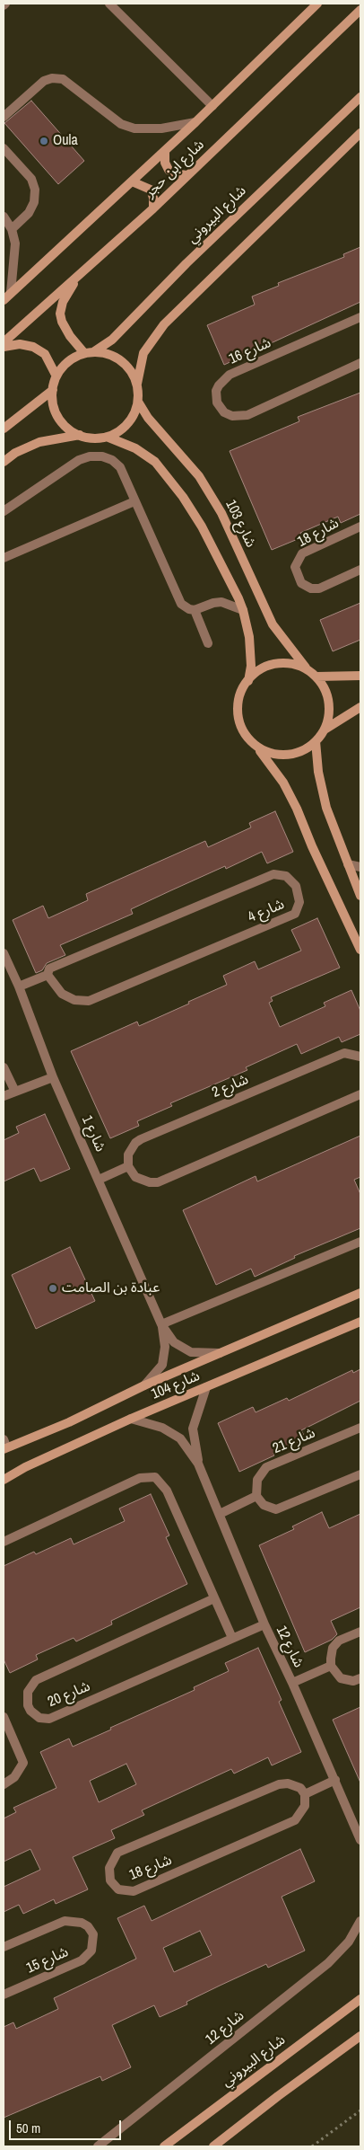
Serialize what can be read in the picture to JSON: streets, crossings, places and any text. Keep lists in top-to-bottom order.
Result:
{
  "streets": {
    "street": [
      "شارع ابن حجر",
      "شارع البيروني",
      "شارع 16",
      "شارع 103",
      "شارع 18",
      "شارع 4",
      "شارع 2",
      "شارع 1",
      "شارع 104",
      "شارع 21",
      "شارع 12",
      "شارع 20",
      "شارع 15"
    ]
  },
  "crossings": [
    ["شارع البيروني", "شارع 103"],
    ["شارع 4", "شارع 1"],
    ["شارع 1", "شارع 104"],
    ["شارع 104", "شارع 12"],
    ["شارع 12", "شارع 20"]
  ],
  "places": ["Oula", "عبادة بن الصامت"],
  "scale_bar": "50 m"
}
